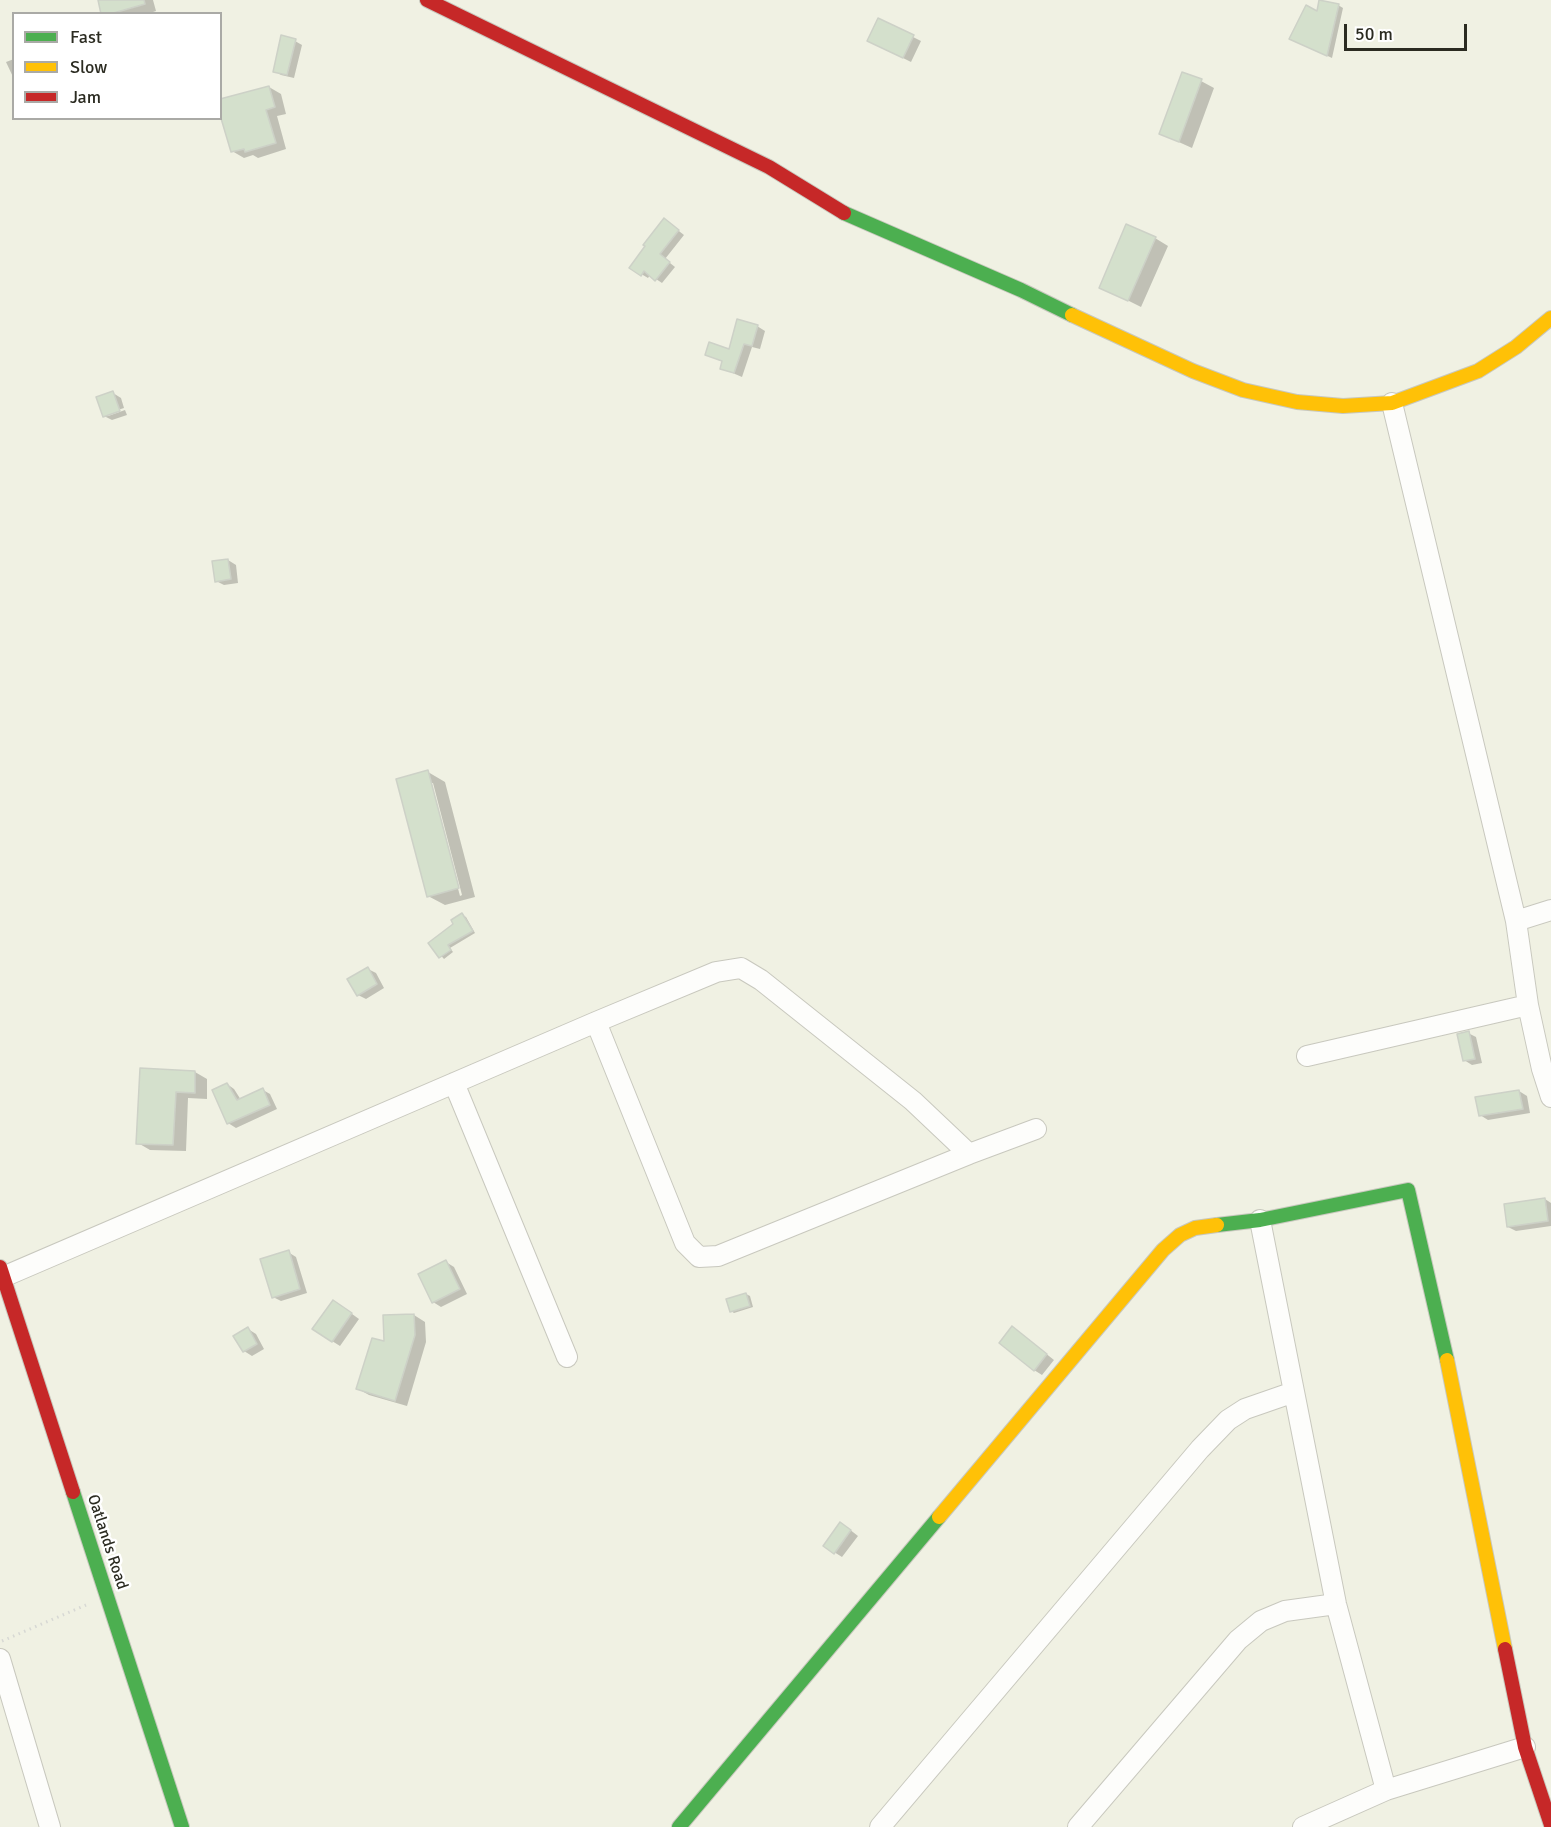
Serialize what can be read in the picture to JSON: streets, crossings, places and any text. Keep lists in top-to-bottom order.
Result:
{
  "streets": {
    "street": ["Oatlands Road"]
  },
  "legend": ["Fast", "Slow", "Jam"],
  "scale_bar": "50 m"
}
